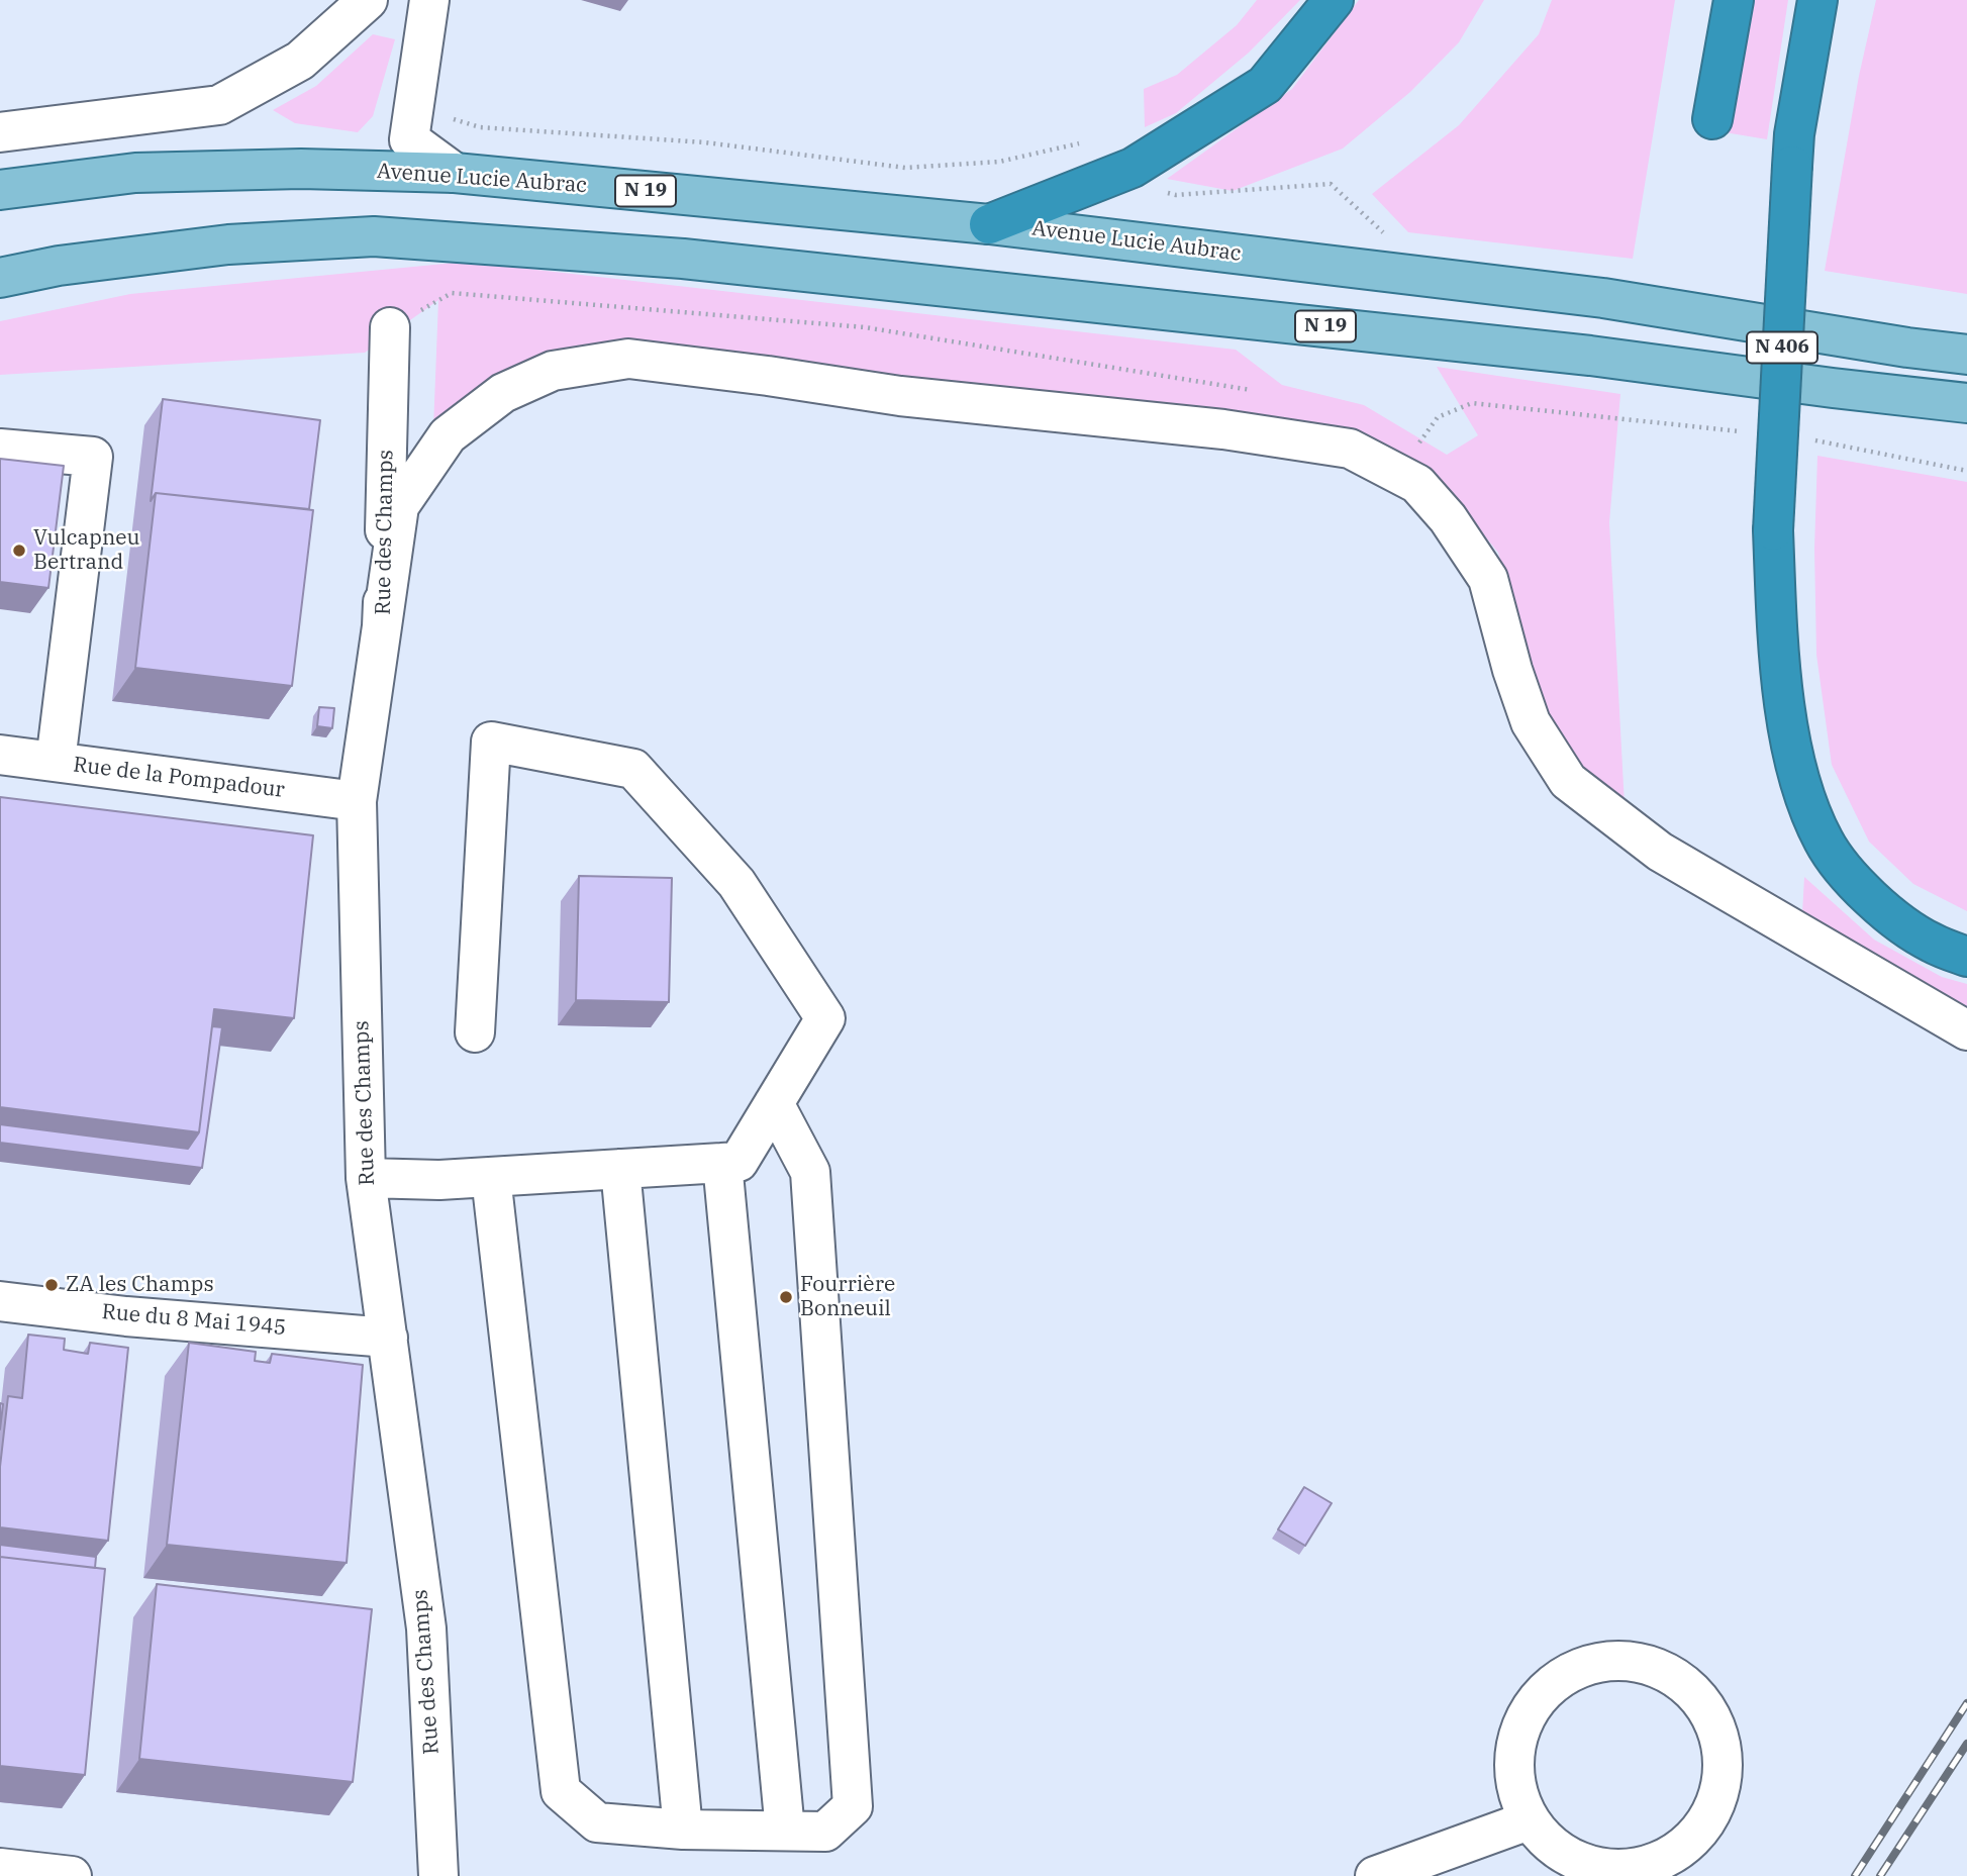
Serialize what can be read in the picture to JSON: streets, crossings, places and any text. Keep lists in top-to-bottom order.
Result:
{
  "streets": {
    "highway": ["N 406"],
    "main road": ["Avenue Lucie Aubrac", "N 19"],
    "street": ["Rue des Champs", "Rue de la Pompadour", "Rue du 8 Mai 1945"]
  },
  "crossings": [
    ["Rue des Champs", "Rue de la Pompadour"],
    ["Rue des Champs", "Rue du 8 Mai 1945"]
  ],
  "places": ["Vulcapneu Bertrand", "ZA les Champs", "Fourrière Bonneuil"]
}
